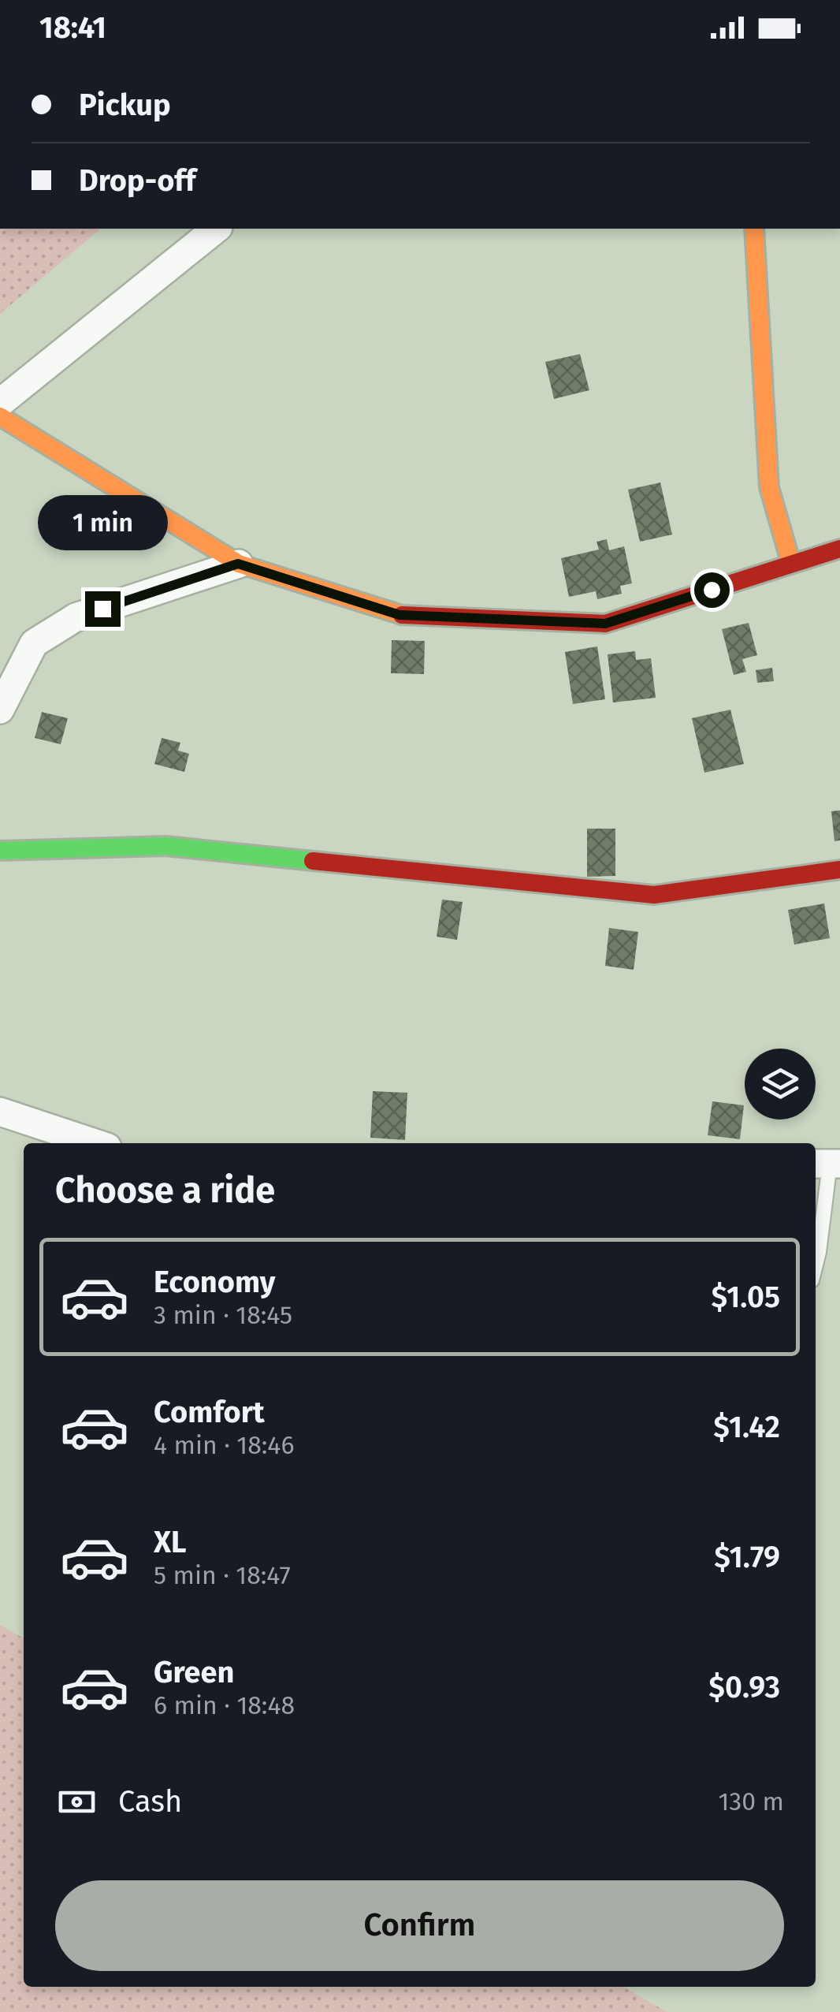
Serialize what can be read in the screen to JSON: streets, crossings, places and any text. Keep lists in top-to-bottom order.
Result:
{
  "page": {
    "status": "18:41",
    "banner": ["Pickup", "Drop-off"],
    "bubble": "1 min",
    "heading": "Choose a ride",
    "list": [
      {
        "name": "Economy",
        "note": "3 min · 18:45",
        "value": "$1.05"
      },
      {
        "name": "Comfort",
        "note": "4 min · 18:46",
        "value": "$1.42"
      },
      {
        "name": "XL",
        "note": "5 min · 18:47",
        "value": "$1.79"
      },
      {
        "name": "Green",
        "note": "6 min · 18:48",
        "value": "$0.93"
      }
    ],
    "pay": ["Cash", "130 m"],
    "buttons": "Confirm"
  }
}
